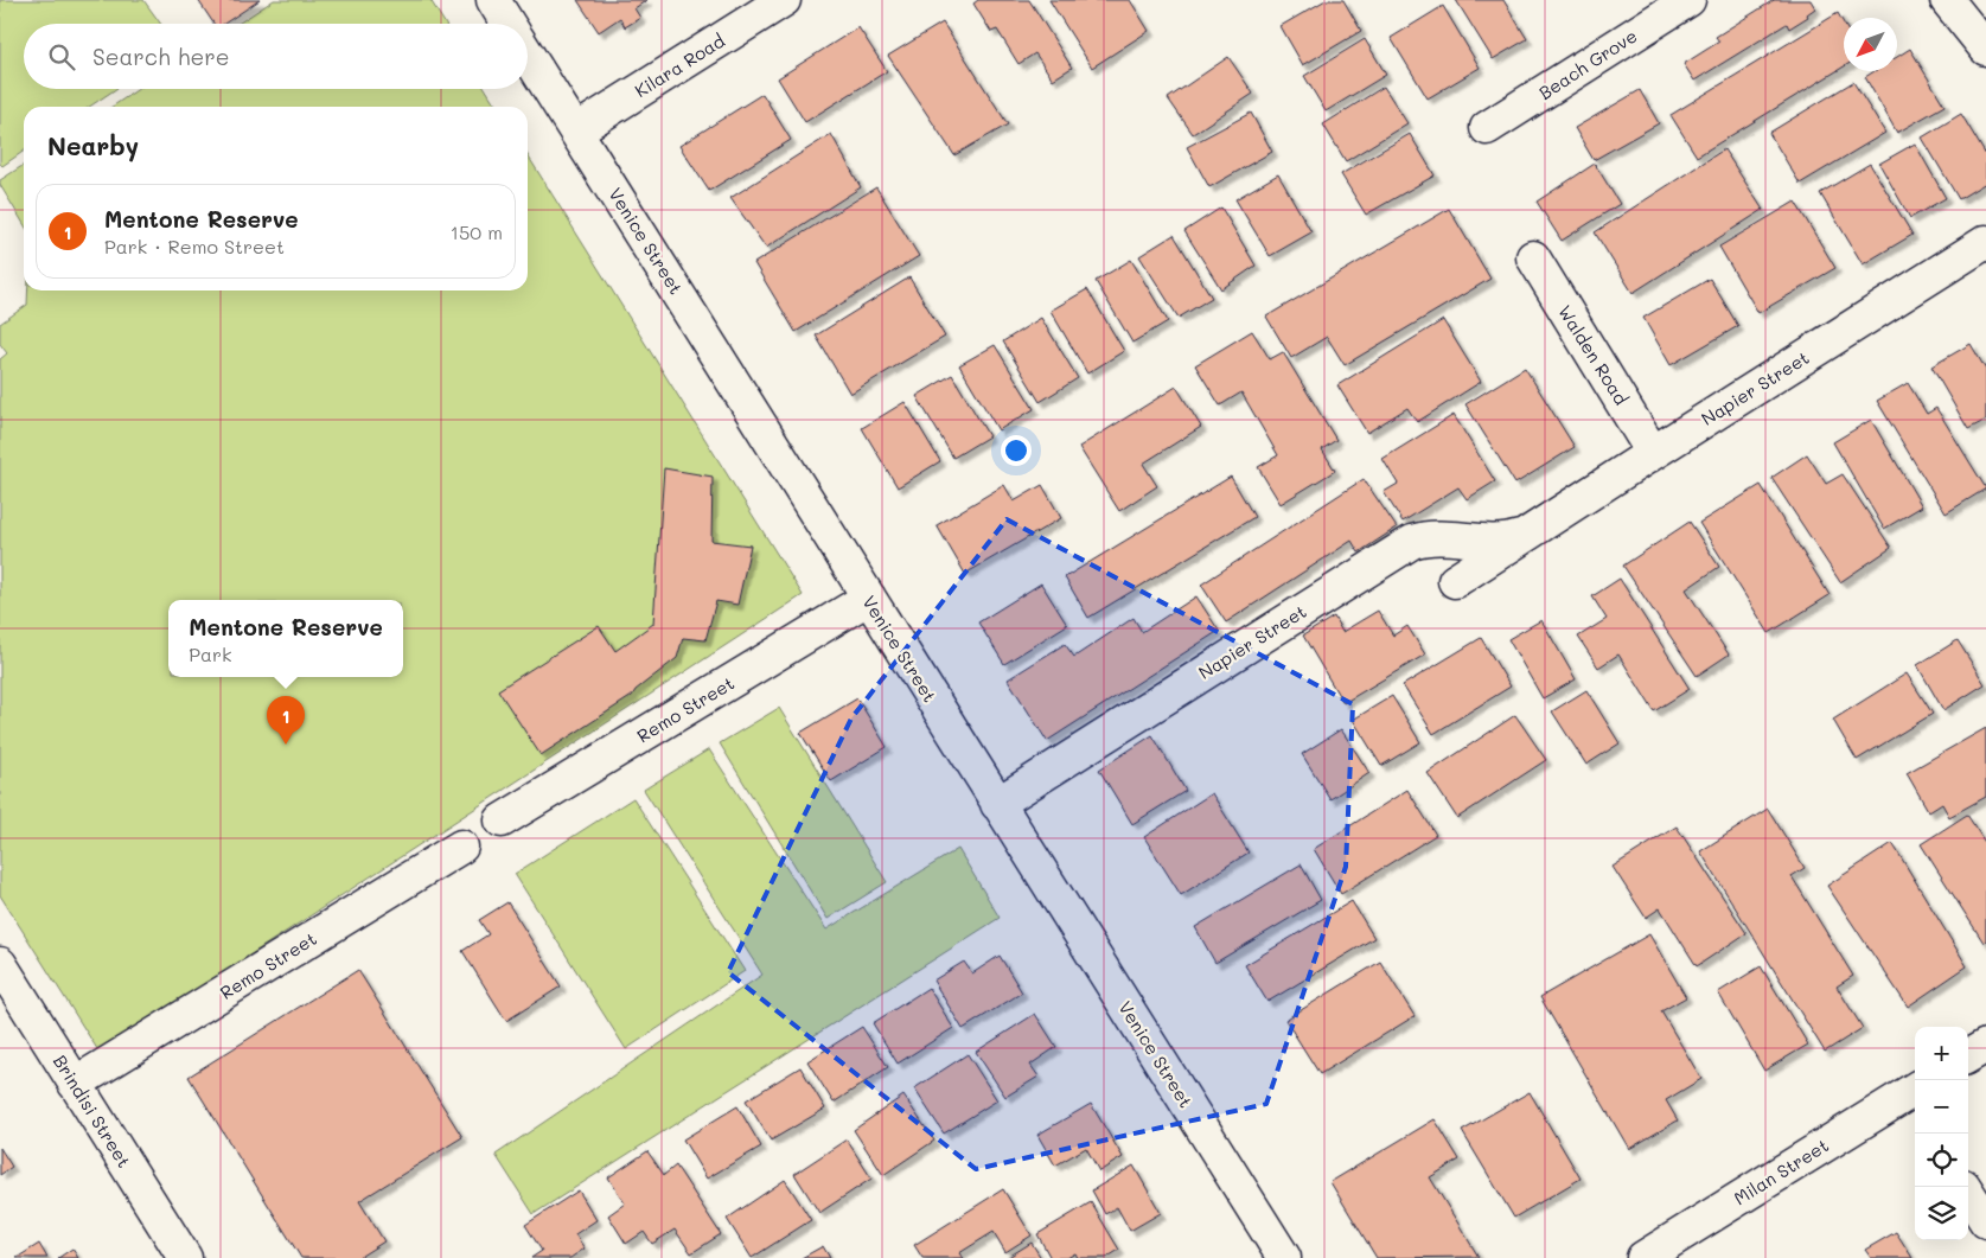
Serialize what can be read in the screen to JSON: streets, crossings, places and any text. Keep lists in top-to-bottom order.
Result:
{
  "streets": {
    "street": [
      "Beach Grove",
      "Kilara Road",
      "Venice Street",
      "Walden Road",
      "Napier Street",
      "Remo Street",
      "Brindisi Street",
      "Milan Street"
    ]
  },
  "crossings": [
    ["Kilara Road", "Venice Street"],
    ["Venice Street", "Napier Street"],
    ["Venice Street", "Remo Street"],
    ["Walden Road", "Napier Street"],
    ["Remo Street", "Brindisi Street"]
  ],
  "north": "bottom left",
  "page": {
    "search": "Search here",
    "heading": "Nearby",
    "list": [
      {
        "mark": "1",
        "name": "Mentone Reserve",
        "note": "Park · Remo Street",
        "value": "150 m"
      }
    ],
    "popup": ["Mentone Reserve", "Park"],
    "pins": "1",
    "map_buttons": ["+", "−"]
  }
}
